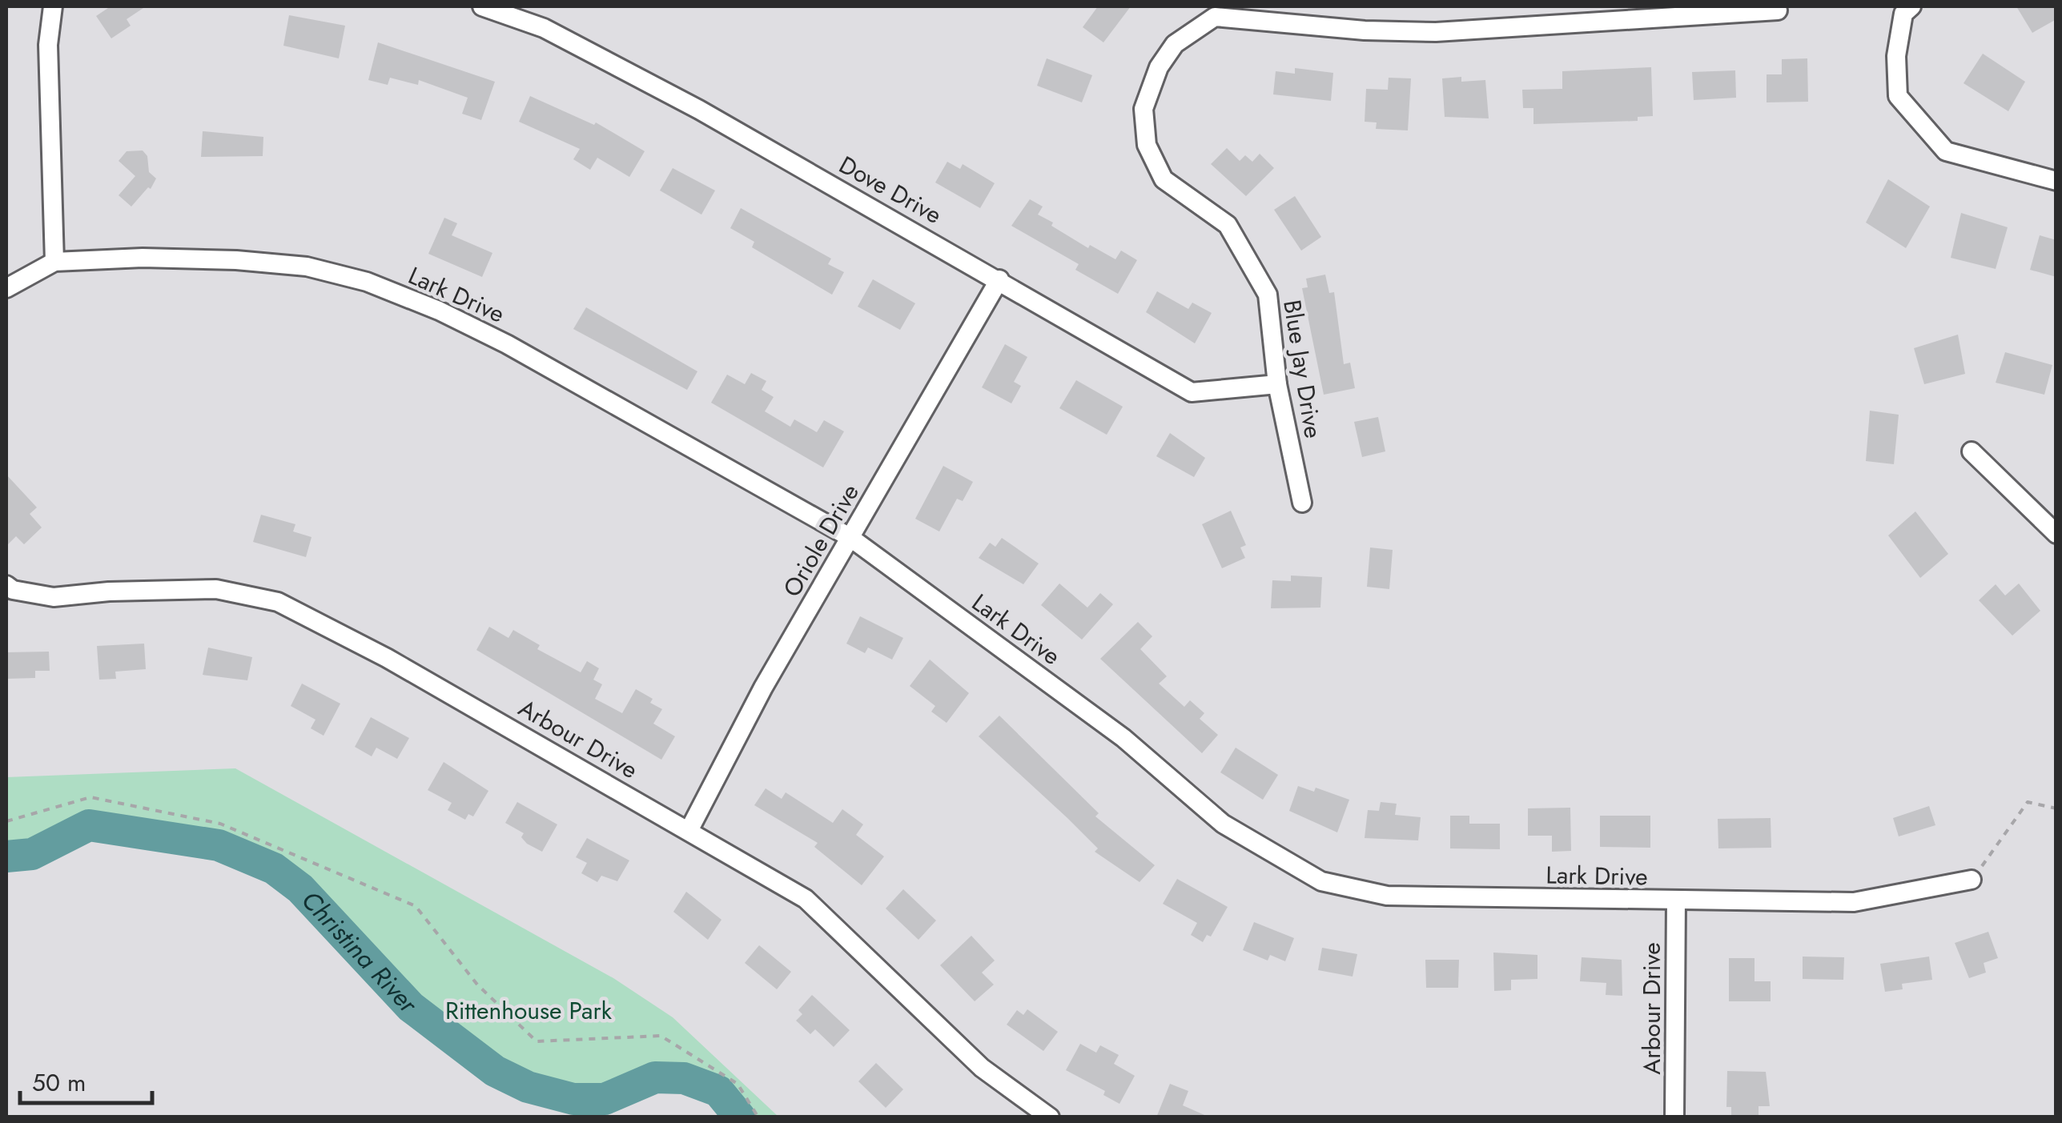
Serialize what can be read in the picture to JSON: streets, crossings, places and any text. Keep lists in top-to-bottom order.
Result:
{
  "streets": {
    "street": [
      "Dove Drive",
      "Lark Drive",
      "Blue Jay Drive",
      "Oriole Drive",
      "Arbour Drive"
    ]
  },
  "crossings": [
    ["Dove Drive", "Blue Jay Drive"],
    ["Dove Drive", "Oriole Drive"],
    ["Lark Drive", "Oriole Drive"],
    ["Lark Drive", "Arbour Drive"],
    ["Oriole Drive", "Arbour Drive"]
  ],
  "water": ["Christina River"],
  "parks": ["Rittenhouse Park"],
  "scale_bar": "50 m"
}
